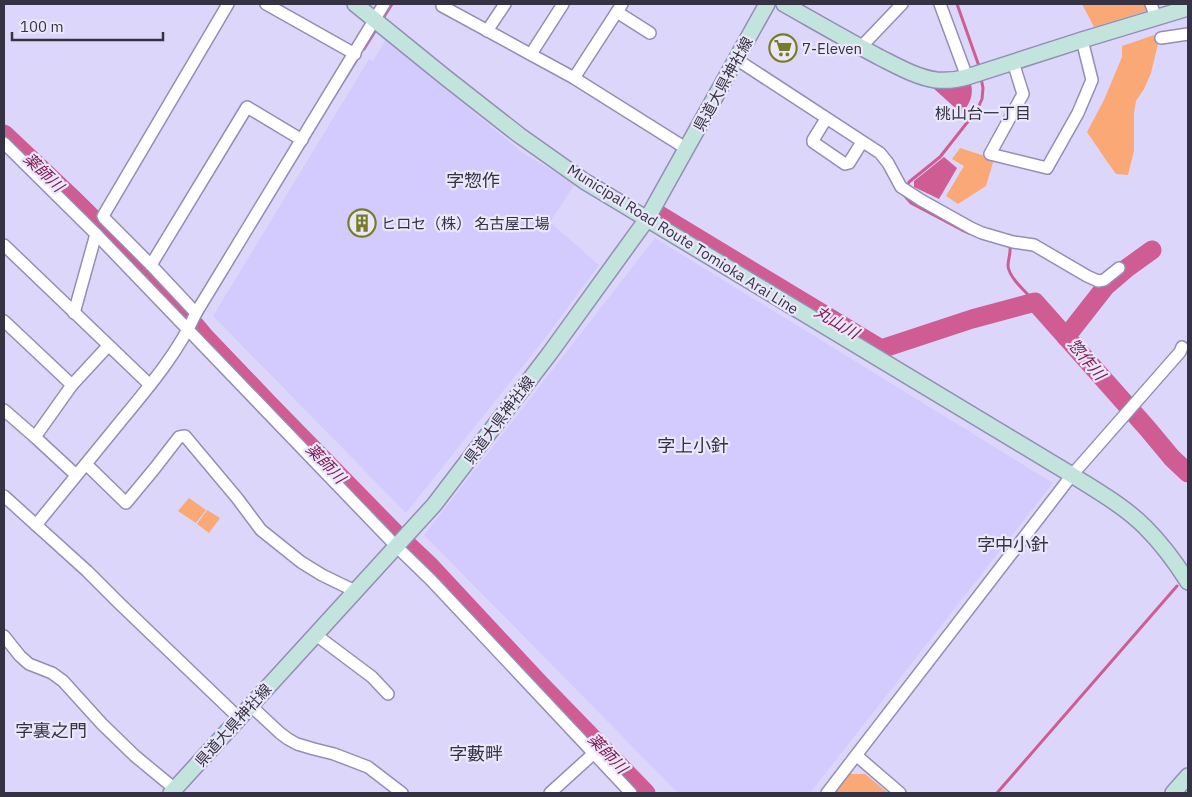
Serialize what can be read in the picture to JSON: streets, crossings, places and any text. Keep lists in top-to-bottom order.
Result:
{
  "streets": {
    "street": ["県道大県神社線", "Municipal Road Route Tomioka Arai Line"]
  },
  "crossings": [
    ["県道大県神社線", "Municipal Road Route Tomioka Arai Line"]
  ],
  "districts": [
    "桃山台一丁目",
    "字惣作",
    "字上小針",
    "字中小針",
    "字裏之門",
    "字藪畔"
  ],
  "water": ["薬師川", "丸山川", "惣作川"],
  "places": {
    "supermarket": ["7-Eleven"],
    "building": ["ヒロセ（株） 名古屋工場"]
  },
  "scale_bar": "100 m"
}
